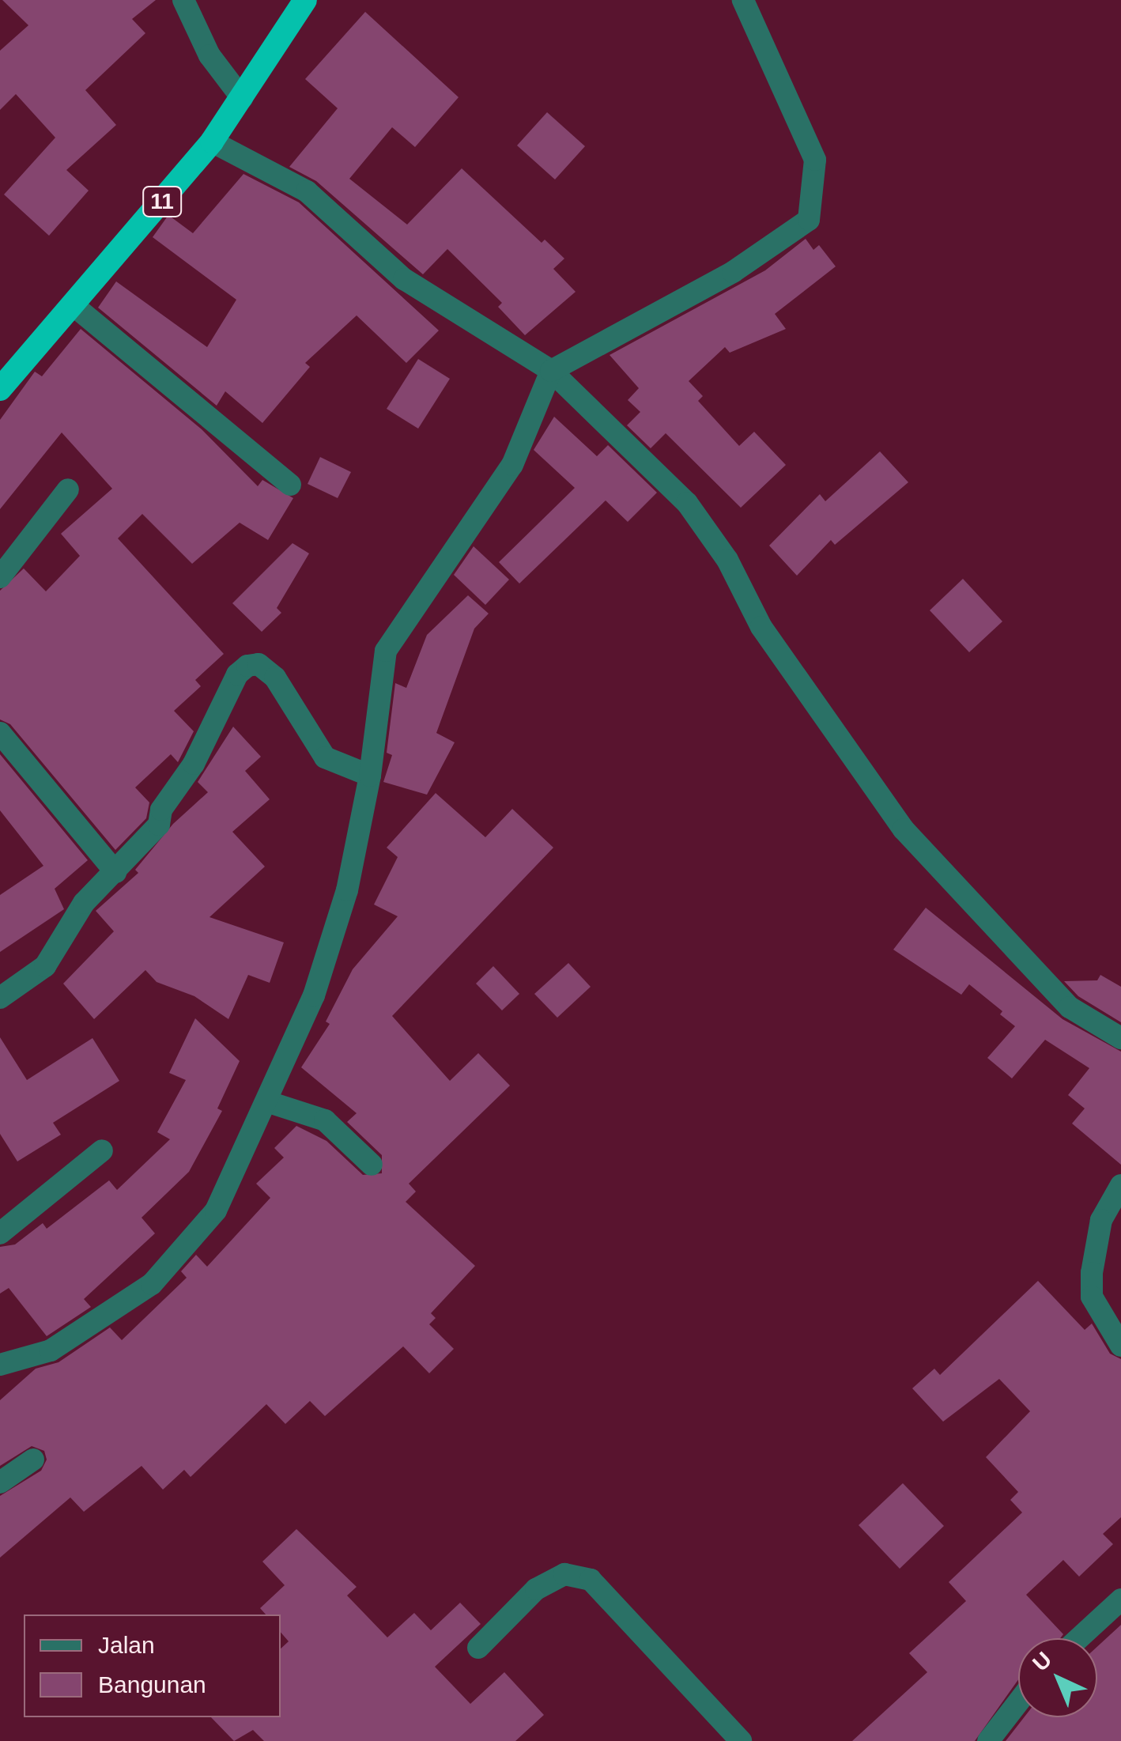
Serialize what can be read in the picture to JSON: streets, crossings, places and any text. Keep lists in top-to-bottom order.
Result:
{
  "streets": {
    "highway": ["11"]
  },
  "legend": ["Jalan", "Bangunan"],
  "north": "top left"
}
